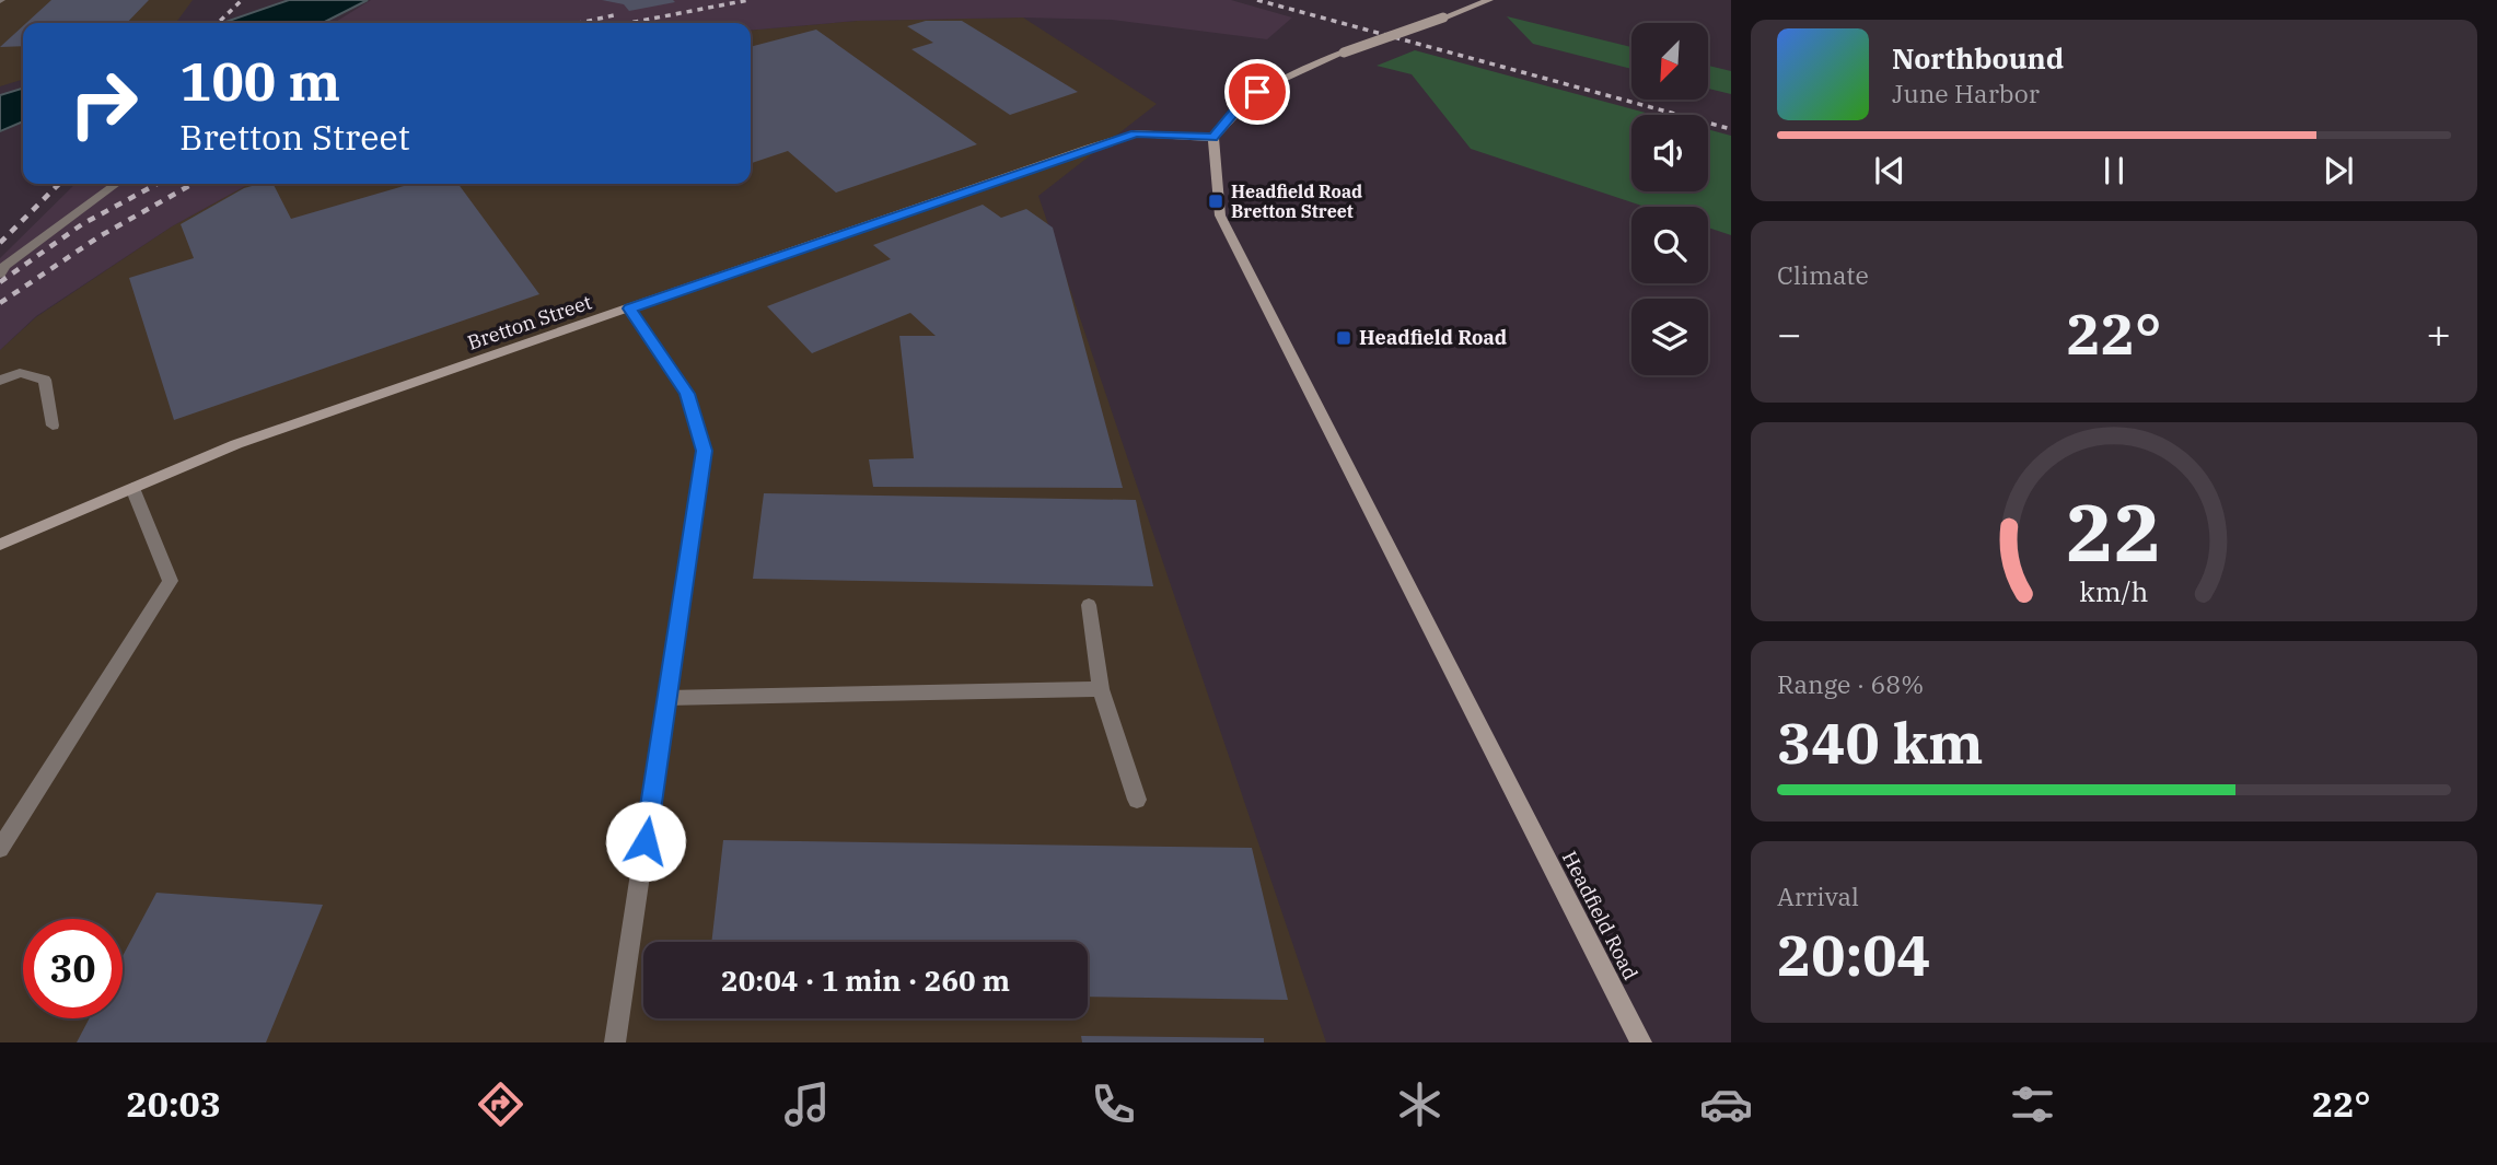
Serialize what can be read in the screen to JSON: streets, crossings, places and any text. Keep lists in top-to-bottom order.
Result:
{
  "streets": {
    "street": ["Bretton Street", "Headfield Road"]
  },
  "crossings": [
    ["Bretton Street", "Headfield Road"]
  ],
  "places": {
    "transit": ["Headfield Road Bretton Street", "Headfield Road"]
  },
  "north": "bottom left",
  "page": {
    "turn": ["100 m", "Bretton Street"],
    "song": ["Northbound", "June Harbor"],
    "tile": [
      "Climate",
      ["Range · 68%", "340 km"],
      ["Arrival", "20:04"]
    ],
    "heat": ["−", "22°", "+"],
    "limit": "30",
    "trip": "20:04 · 1 min · 260 m",
    "tabs": ["20:03", "22°"],
    "gauge": ["22", "km/h"]
  }
}
